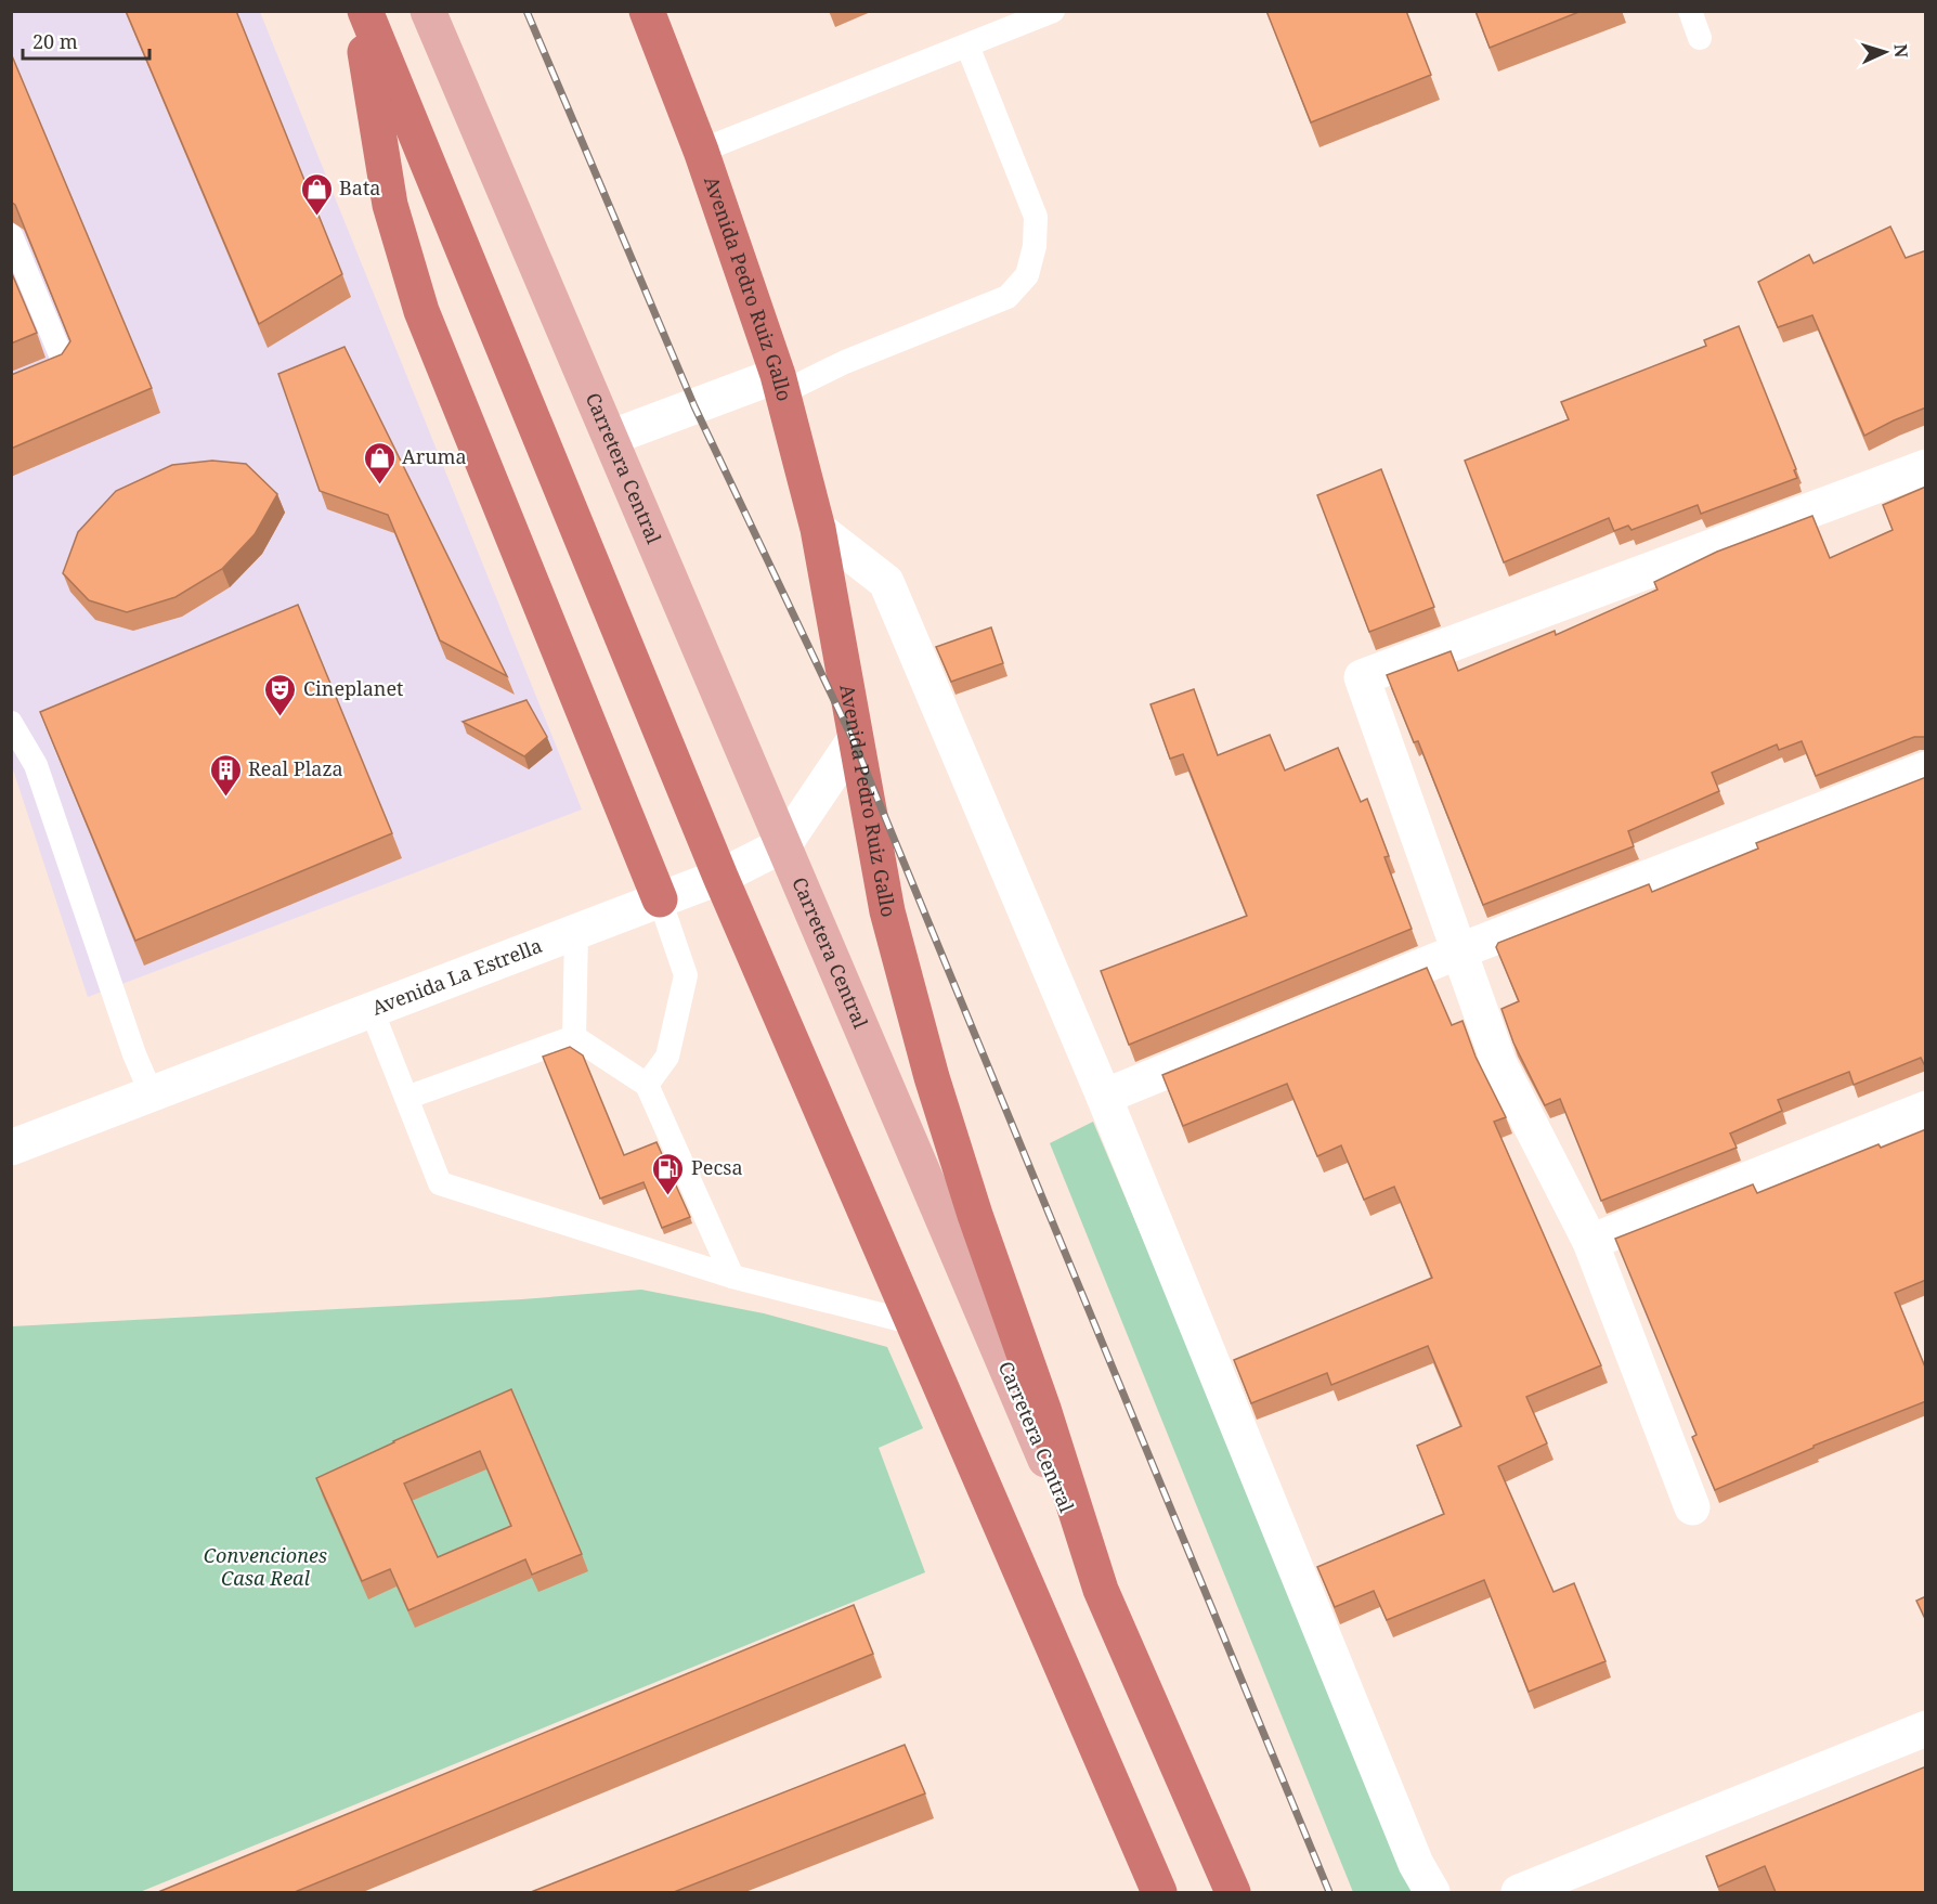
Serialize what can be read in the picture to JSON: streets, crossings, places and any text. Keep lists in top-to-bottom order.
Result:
{
  "streets": {
    "highway": ["Avenida Pedro Ruiz Gallo", "Carretera Central"],
    "street": ["Avenida La Estrella"]
  },
  "crossings": [
    ["Avenida Pedro Ruiz Gallo", "Carretera Central"],
    ["Avenida Pedro Ruiz Gallo", "Avenida La Estrella"],
    ["Carretera Central", "Avenida La Estrella"]
  ],
  "parks": ["Convenciones Casa Real"],
  "places": {
    "shop": ["Bata", "Aruma"],
    "theatre": ["Cineplanet"],
    "building": ["Real Plaza"],
    "fuel station": ["Pecsa"]
  },
  "scale_bar": "20 m",
  "north": "right"
}
